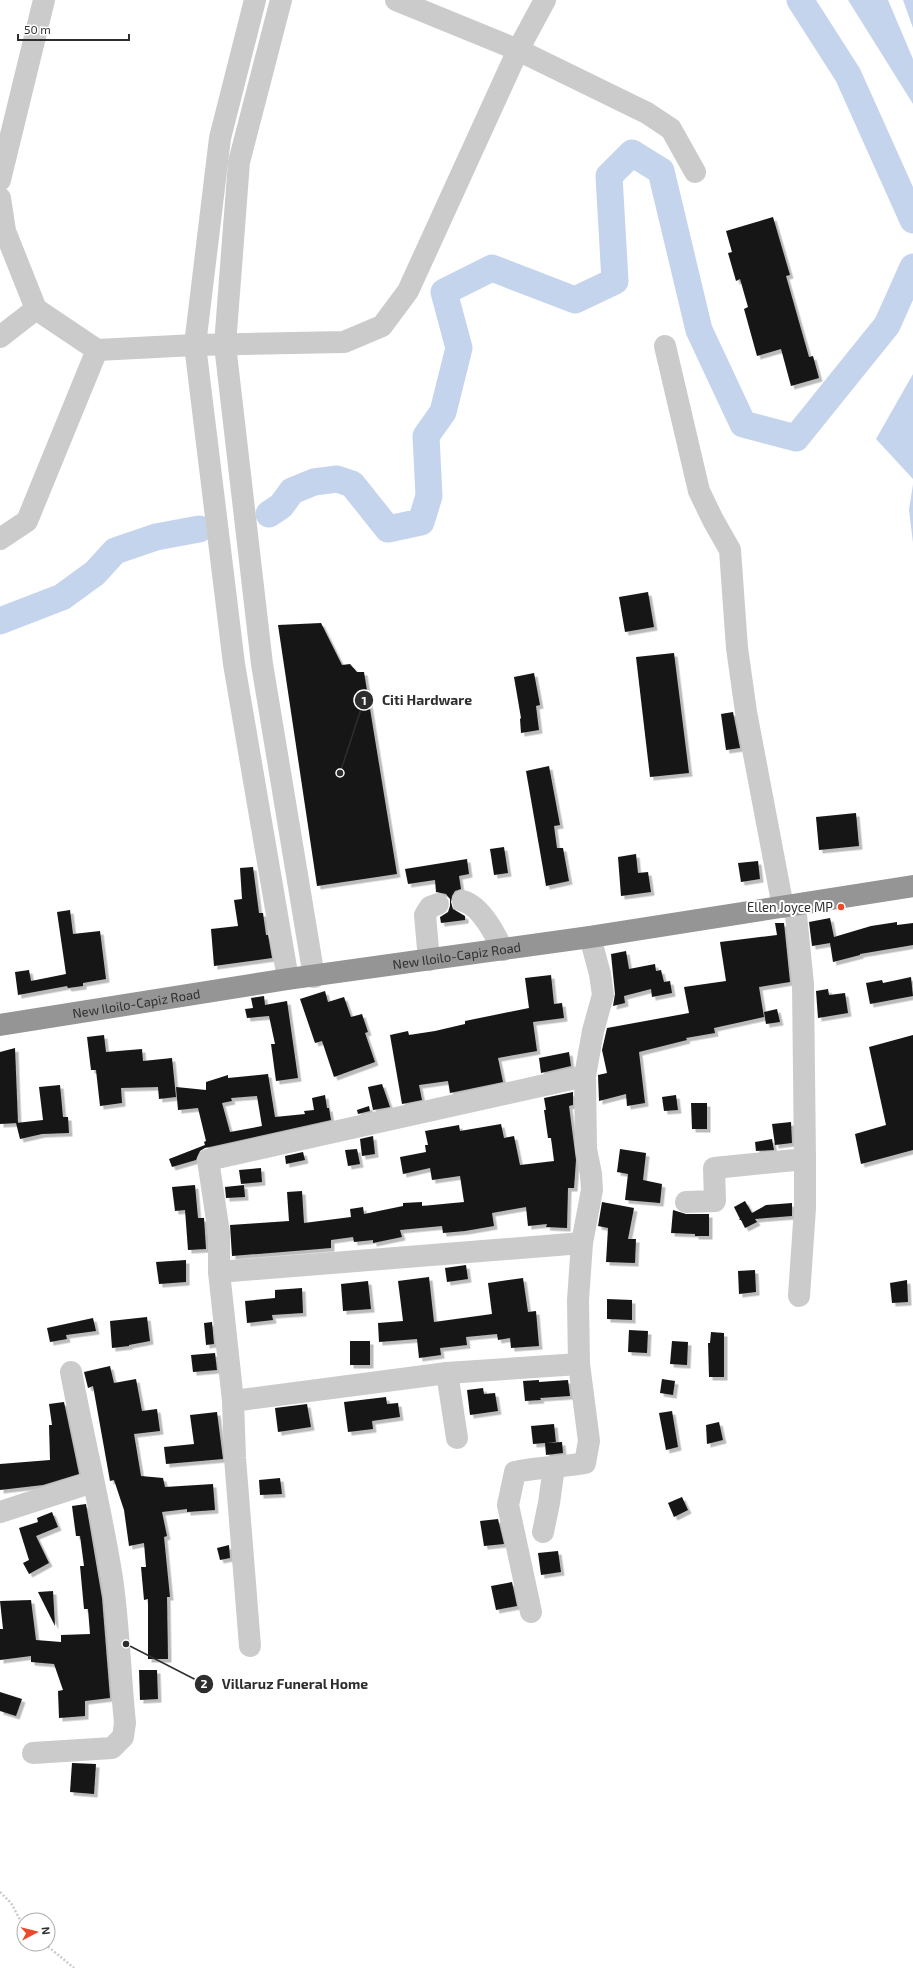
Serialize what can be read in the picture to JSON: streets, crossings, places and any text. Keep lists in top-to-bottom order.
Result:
{
  "streets": {
    "highway": ["New Iloilo-Capiz Road"]
  },
  "places": ["Citi Hardware", "Ellen Joyce MP", "Villaruz Funeral Home"],
  "scale_bar": "50 m",
  "north": "right"
}
